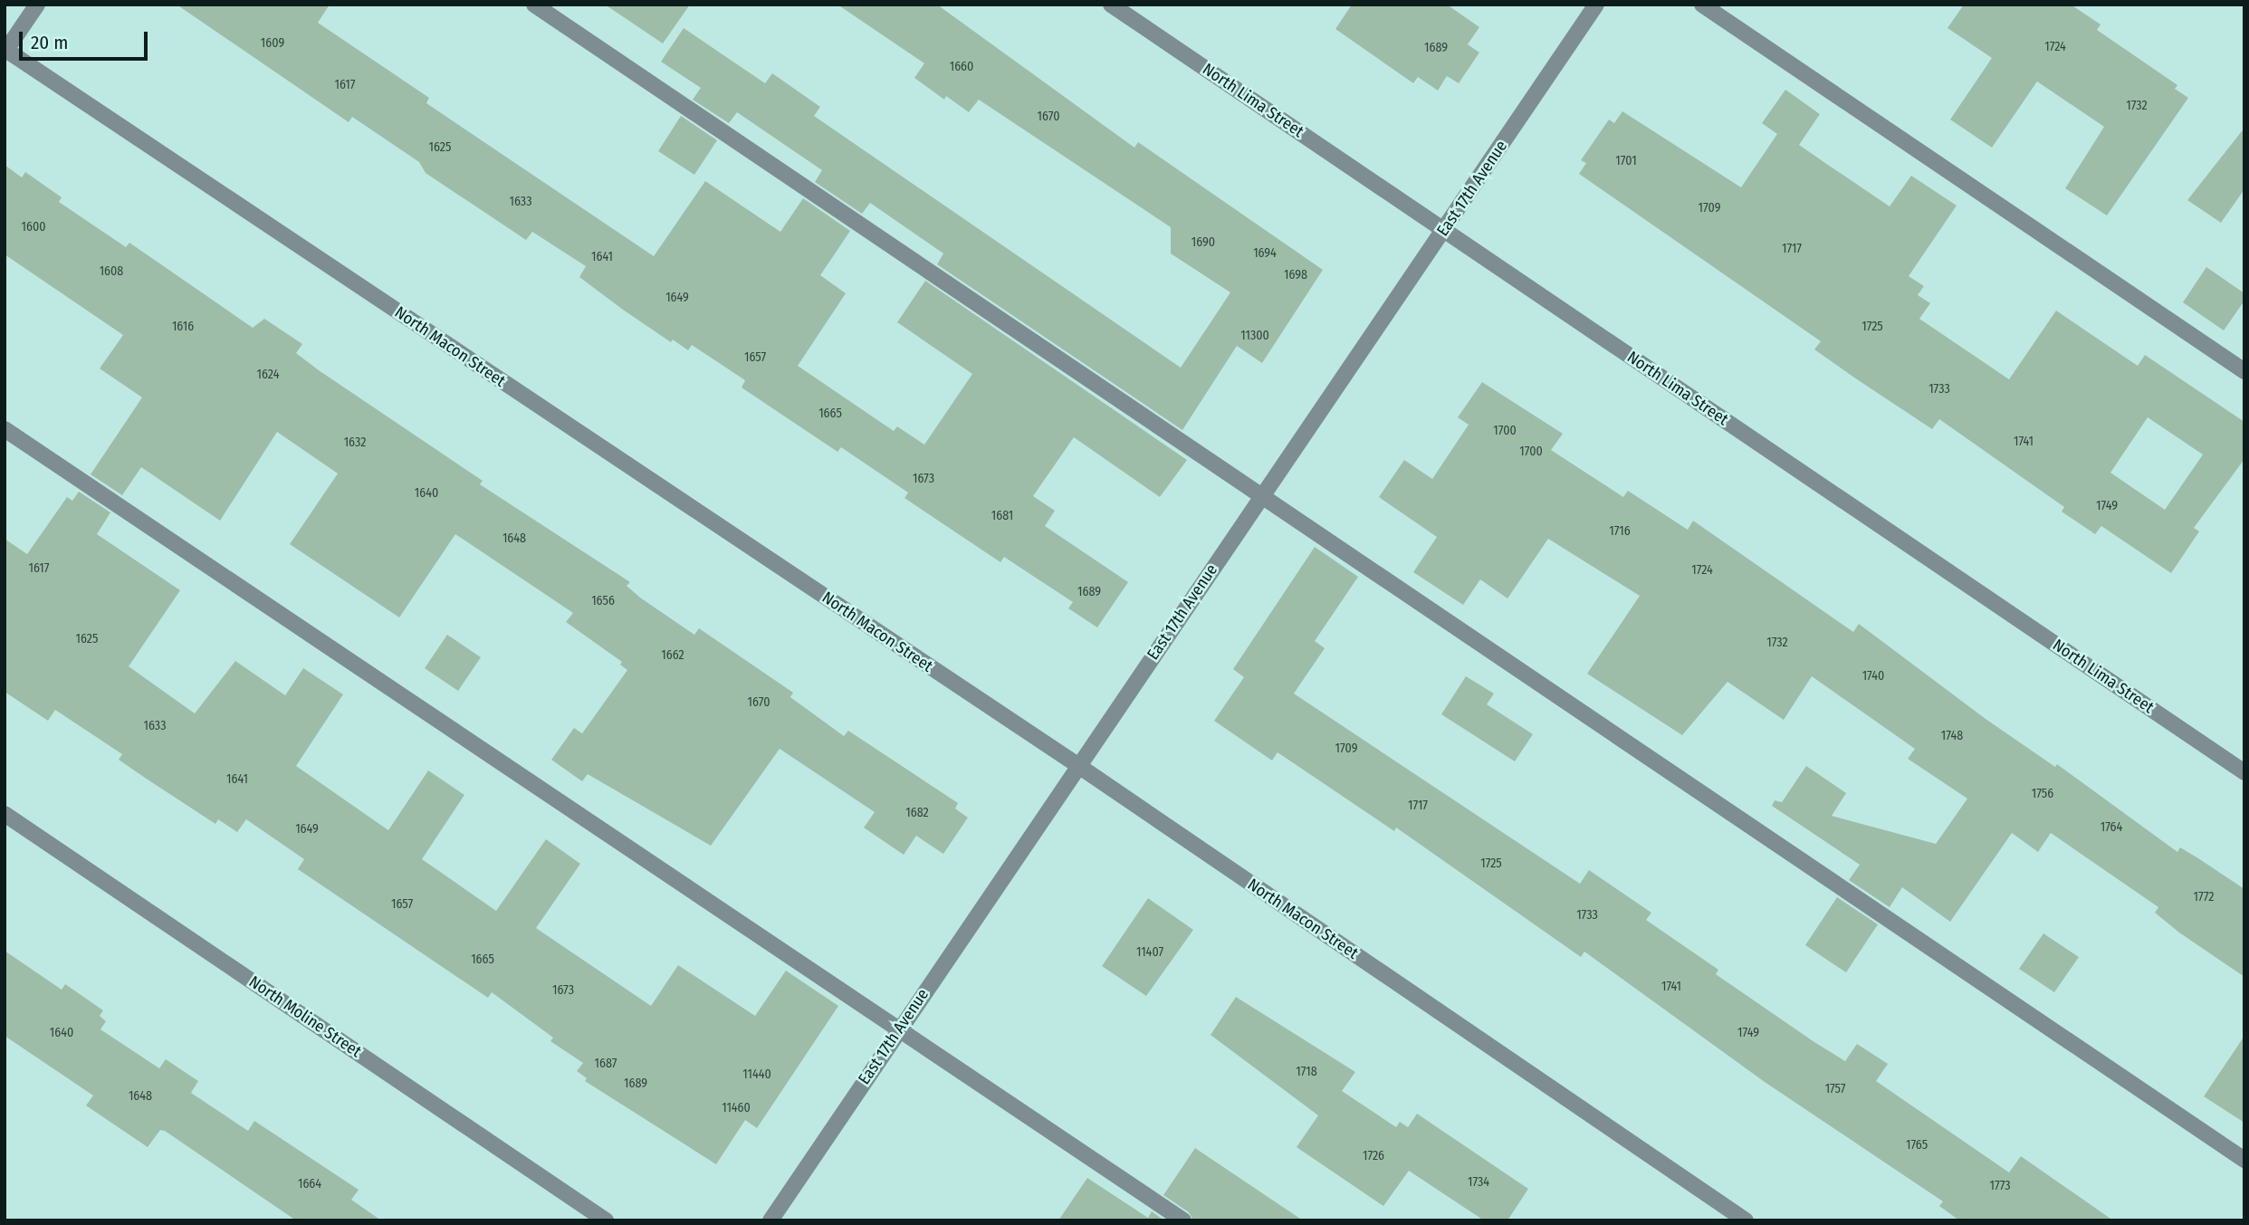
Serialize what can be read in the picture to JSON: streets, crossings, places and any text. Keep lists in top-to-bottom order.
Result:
{
  "streets": {
    "street": [
      "North Lima Street",
      "East 17th Avenue",
      "North Macon Street",
      "North Moline Street"
    ]
  },
  "crossings": [
    ["North Lima Street", "East 17th Avenue"],
    ["East 17th Avenue", "North Macon Street"]
  ],
  "house_numbers": [
    "1609",
    "1724",
    "1689",
    "1660",
    "1617",
    "1732",
    "1670",
    "1625",
    "1701",
    "1633",
    "1709",
    "1600",
    "1690",
    "1717",
    "1694",
    "1641",
    "1608",
    "1698",
    "1649",
    "1616",
    "1725",
    "11300",
    "1657",
    "1624",
    "1733",
    "1665",
    "1700",
    "1741",
    "1632",
    "1700",
    "1673",
    "1640",
    "1749",
    "1681",
    "1716",
    "1648",
    "1617",
    "1724",
    "1689",
    "1656",
    "1625",
    "1732",
    "1662",
    "1740",
    "1670",
    "1633",
    "1748",
    "1709",
    "1641",
    "1756",
    "1717",
    "1682",
    "1764",
    "1649",
    "1725",
    "1772",
    "1657",
    "1733",
    "11407",
    "1665",
    "1741",
    "1673",
    "1640",
    "1749",
    "1687",
    "1718",
    "11440",
    "1689",
    "1757",
    "1648",
    "11460",
    "1765",
    "1726",
    "1734",
    "1664",
    "1773"
  ],
  "scale_bar": "20 m"
}
